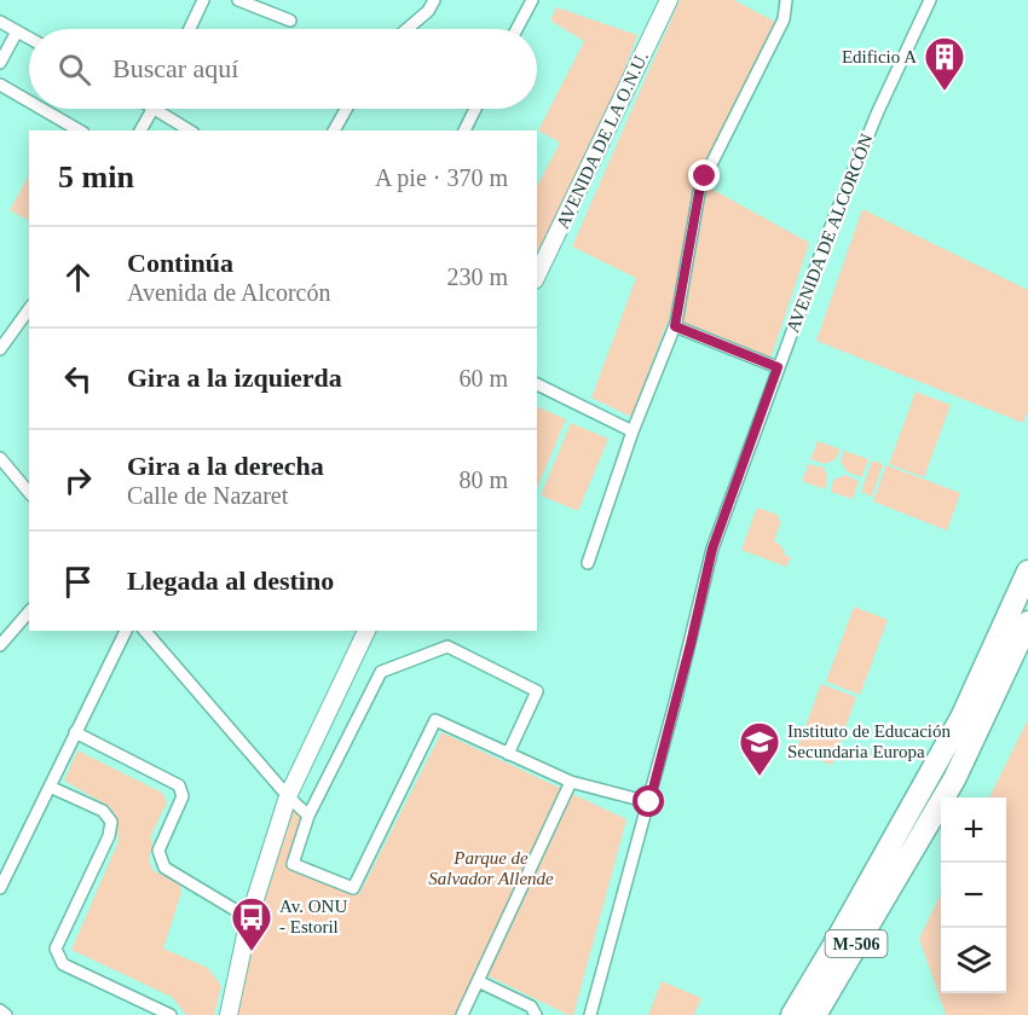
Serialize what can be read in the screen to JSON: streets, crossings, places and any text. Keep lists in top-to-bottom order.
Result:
{
  "streets": {
    "highway": ["M-506"],
    "street": ["AVENIDA DE LA O.N.U.", "AVENIDA DE ALCORCÓN"]
  },
  "parks": ["Parque de Salvador Allende"],
  "places": {
    "building": ["Edificio A"],
    "school or university": ["Instituto de Educación Secundaria Europa"],
    "bus stop": ["Av. ONU - Estoril"]
  },
  "page": {
    "search": "Buscar aquí",
    "heading": ["5 min", "A pie · 370 m"],
    "list": [
      ["Continúa", "Avenida de Alcorcón", "230 m"],
      ["Gira a la izquierda", "60 m"],
      ["Gira a la derecha", "Calle de Nazaret", "80 m"],
      "Llegada al destino"
    ],
    "map_buttons": ["+", "−"]
  }
}
